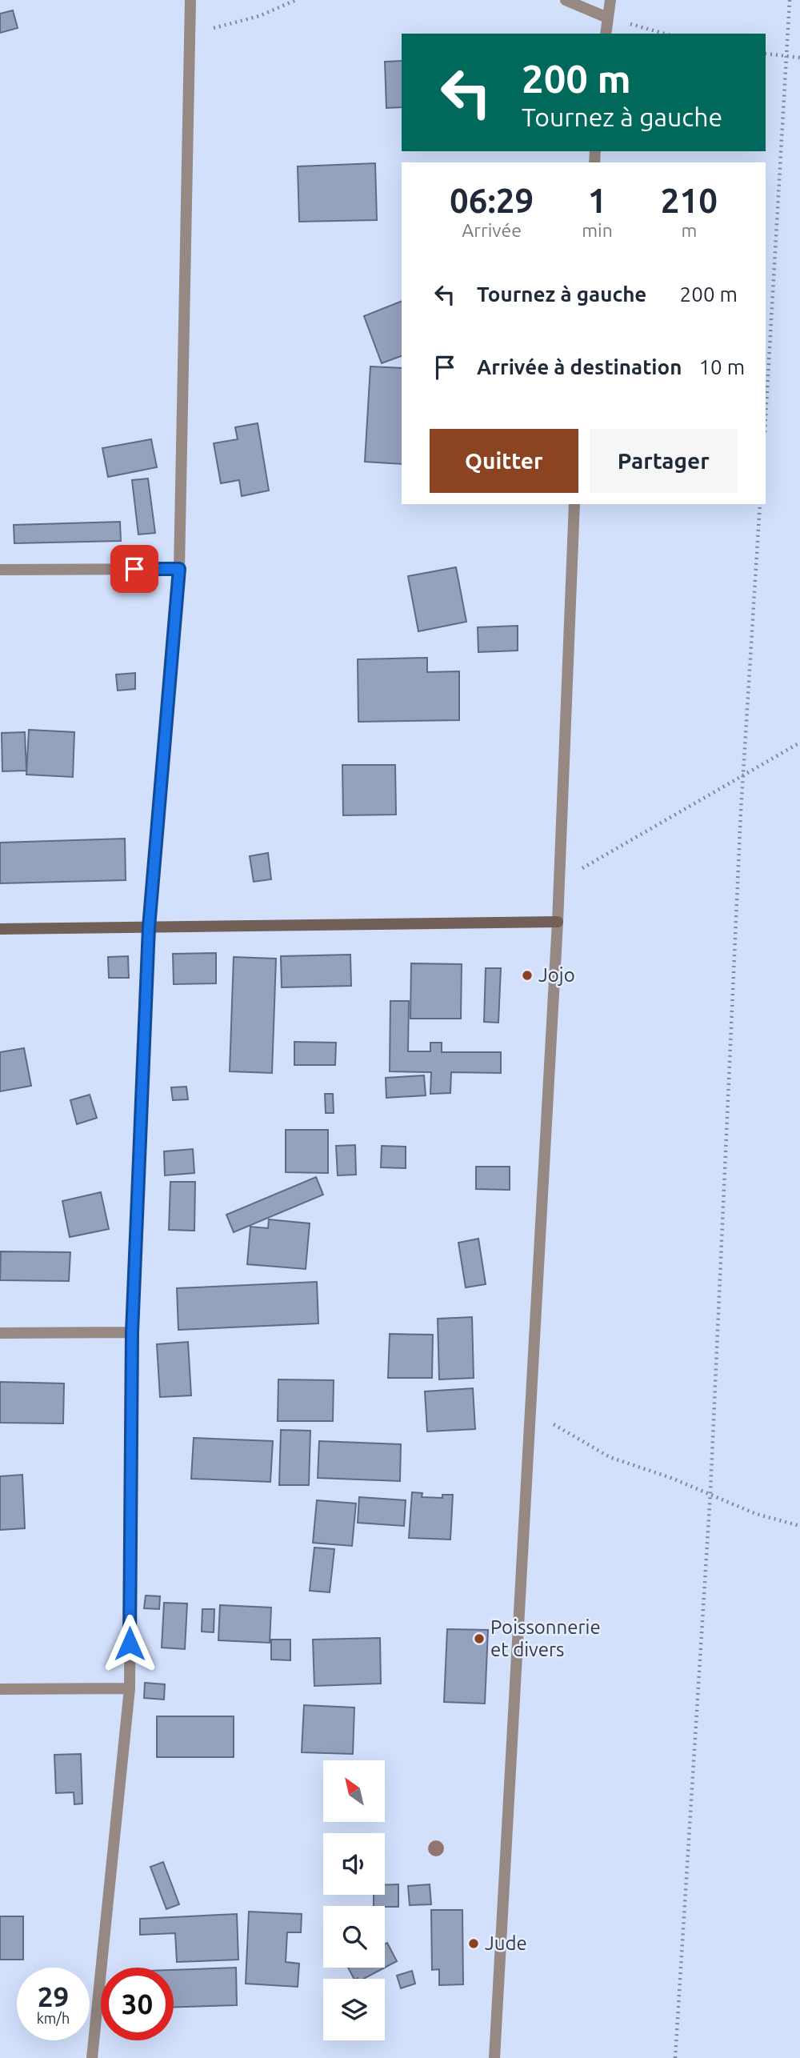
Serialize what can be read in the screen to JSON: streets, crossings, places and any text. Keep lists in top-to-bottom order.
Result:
{
  "places": ["Jojo", "Poissonnerie et divers", "Jude"],
  "north": "top left",
  "page": {
    "turn": ["200 m", "Tournez à gauche"],
    "eta": [
      "06:29",
      "Arrivée",
      "1",
      "min",
      "210",
      "m"
    ],
    "list": [
      {
        "name": "Tournez à gauche",
        "value": "200 m"
      },
      {
        "name": "Arrivée à destination",
        "value": "10 m"
      }
    ],
    "buttons": ["Quitter", "Partager"],
    "speed": "29 km/h",
    "limit": "30"
  }
}
